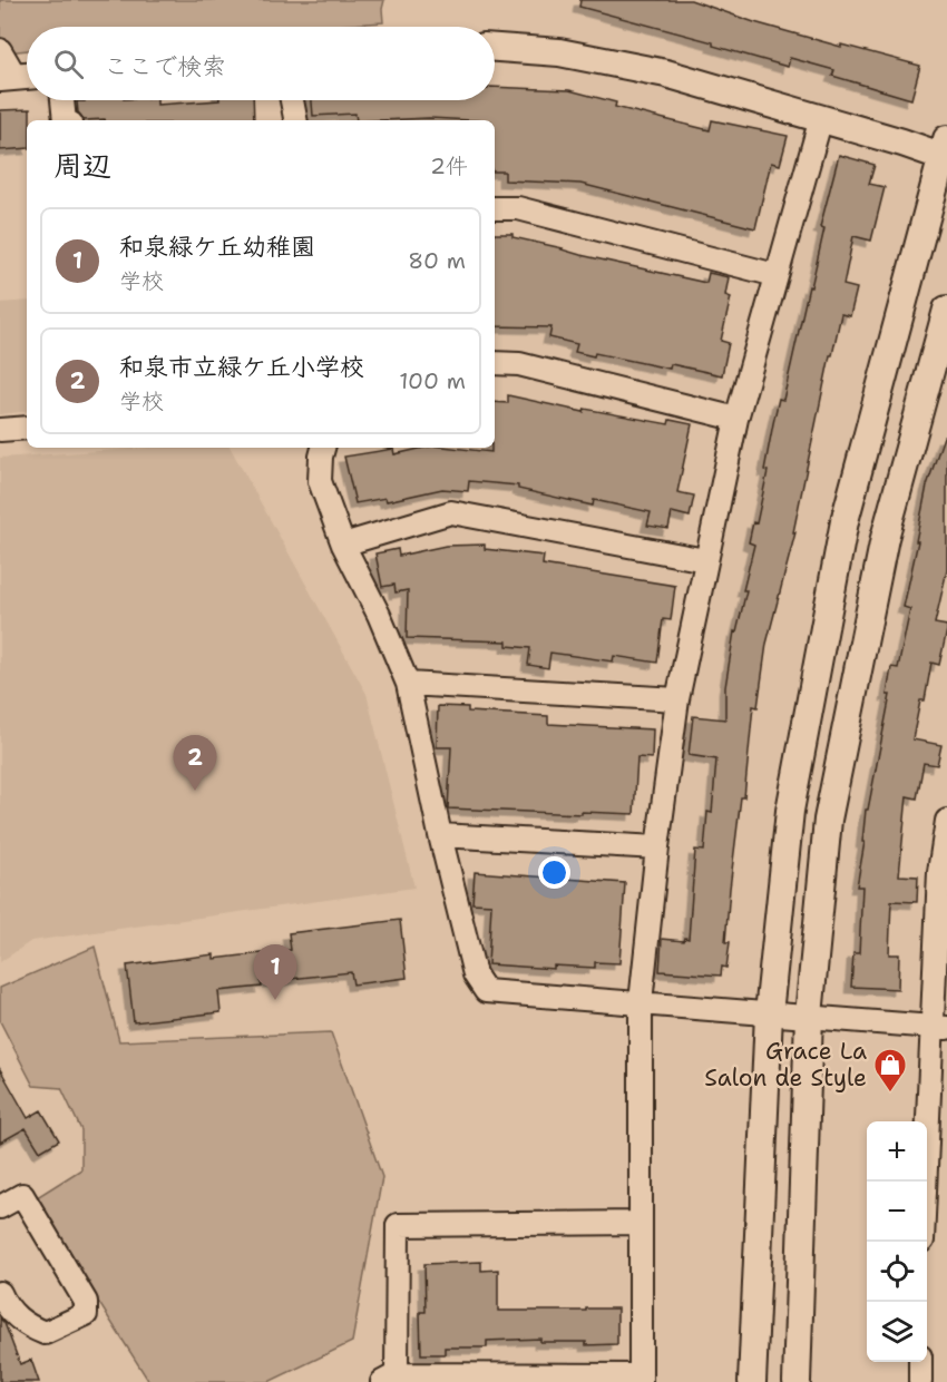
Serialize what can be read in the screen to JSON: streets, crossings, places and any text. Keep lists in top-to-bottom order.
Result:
{
  "places": {
    "shop": ["Grace La Salon de Style"]
  },
  "page": {
    "search": "ここで検索",
    "heading": ["周辺", "2件"],
    "list": [
      {
        "mark": "1",
        "name": "和泉緑ケ丘幼稚園",
        "note": "学校",
        "value": "80 m"
      },
      {
        "mark": "2",
        "name": "和泉市立緑ケ丘小学校",
        "note": "学校",
        "value": "100 m"
      }
    ],
    "pins": ["2", "1"],
    "map_buttons": ["+", "−"]
  }
}
